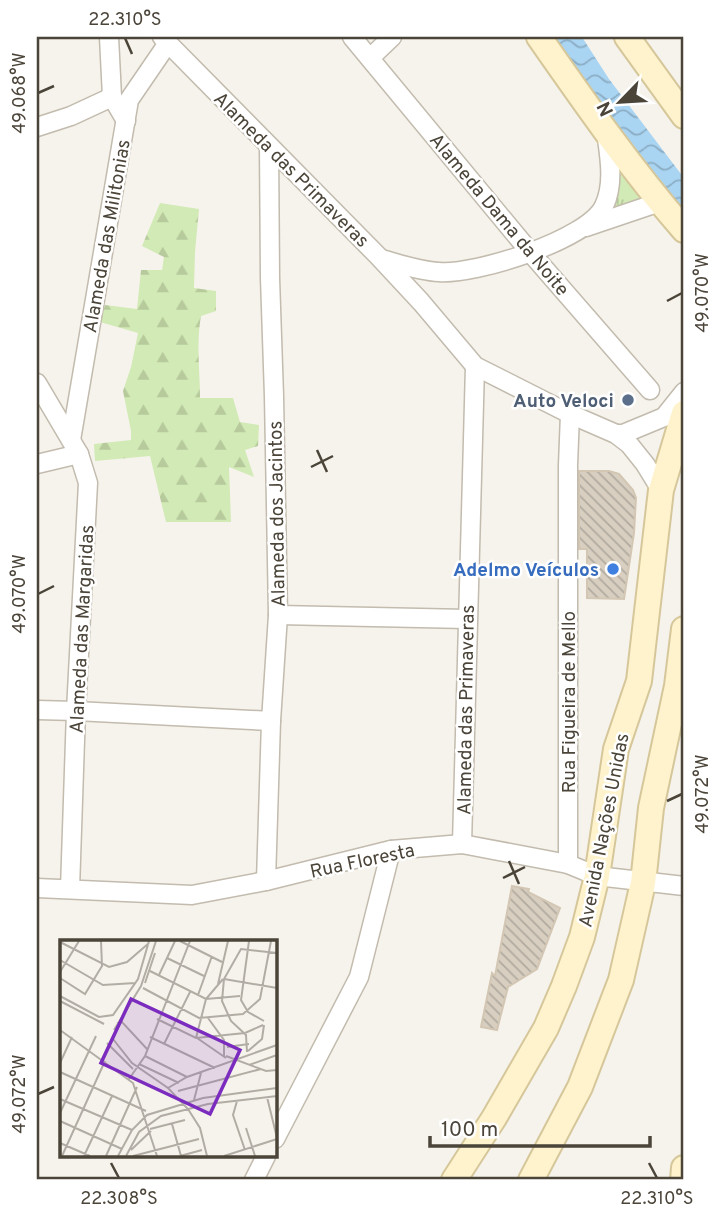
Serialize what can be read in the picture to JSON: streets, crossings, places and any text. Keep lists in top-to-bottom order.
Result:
{
  "streets": {
    "main road": ["Avenida Nações Unidas"],
    "street": [
      "Alameda das Primaveras",
      "Alameda Dama da Noite",
      "Alameda das Militonias",
      "Alameda dos Jacintos",
      "Alameda das Margaridas",
      "Rua Figueira de Mello",
      "Rua Floresta"
    ]
  },
  "crossings": [
    ["Alameda das Primaveras", "Alameda das Militonias"],
    ["Alameda das Primaveras", "Alameda dos Jacintos"],
    ["Alameda das Primaveras", "Rua Figueira de Mello"],
    ["Alameda das Primaveras", "Rua Floresta"],
    ["Alameda das Militonias", "Alameda das Margaridas"],
    ["Alameda dos Jacintos", "Rua Floresta"],
    ["Alameda das Margaridas", "Rua Floresta"],
    ["Rua Figueira de Mello", "Rua Floresta"],
    ["Avenida Nações Unidas", "Rua Floresta"]
  ],
  "places": ["Auto Veloci", "Adelmo Veículos"],
  "scale_bar": "100 m",
  "north": "bottom left",
  "coordinates": [
    "22.310°S",
    "49.068°W",
    "49.070°W",
    "49.072°W",
    "22.308°S"
  ]
}
